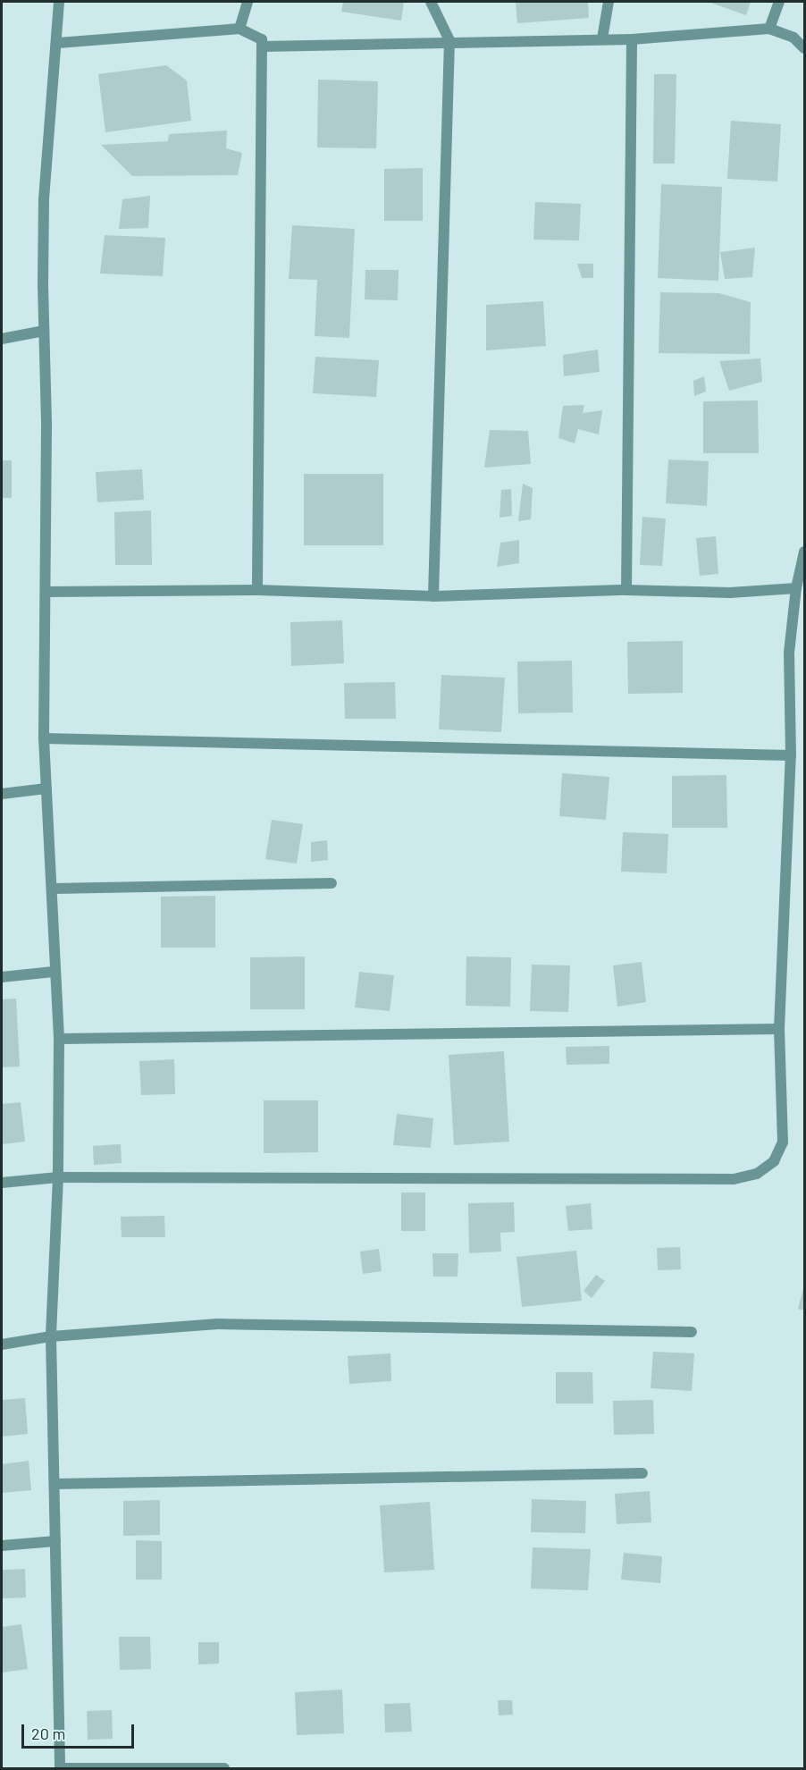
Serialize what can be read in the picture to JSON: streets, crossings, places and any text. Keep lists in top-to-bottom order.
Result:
{
  "scale_bar": "20 m"
}
